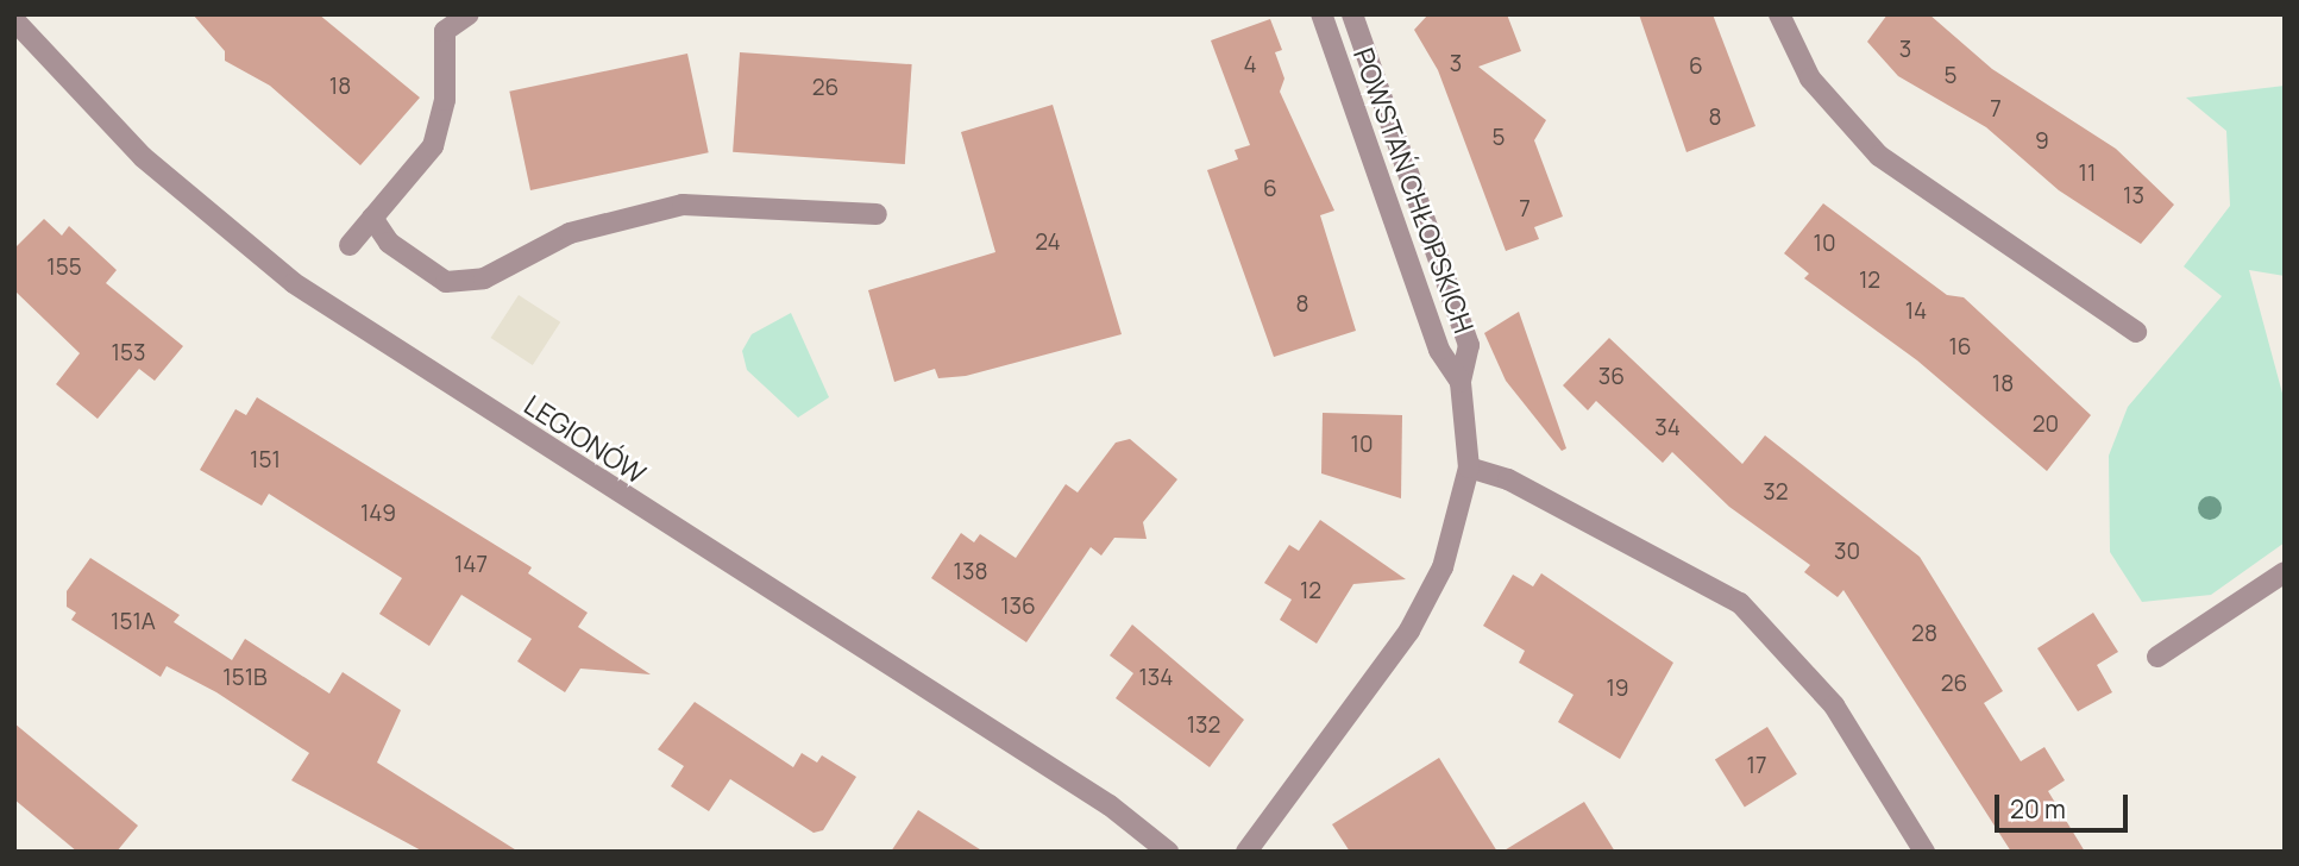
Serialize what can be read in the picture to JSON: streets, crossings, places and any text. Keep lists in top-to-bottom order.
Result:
{
  "streets": {
    "street": ["POWSTAŃ CHŁOPSKICH", "LEGIONÓW"]
  },
  "house_numbers": [
    "3",
    "3",
    "4",
    "6",
    "5",
    "18",
    "26",
    "7",
    "8",
    "5",
    "9",
    "11",
    "6",
    "13",
    "7",
    "24",
    "10",
    "155",
    "12",
    "8",
    "14",
    "16",
    "153",
    "36",
    "18",
    "20",
    "34",
    "10",
    "151",
    "32",
    "149",
    "30",
    "147",
    "138",
    "12",
    "136",
    "151A",
    "28",
    "151B",
    "134",
    "26",
    "19",
    "132",
    "17"
  ],
  "scale_bar": "20 m"
}
